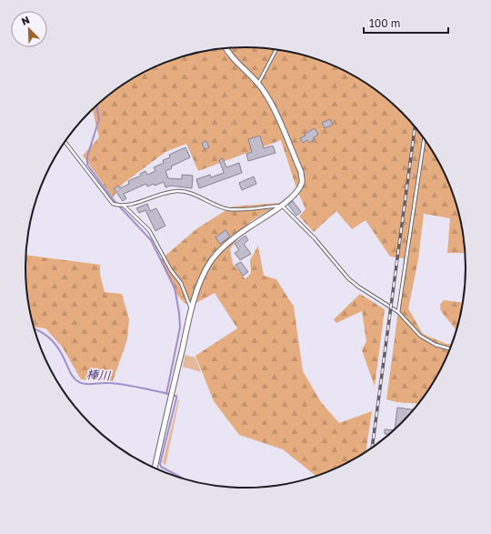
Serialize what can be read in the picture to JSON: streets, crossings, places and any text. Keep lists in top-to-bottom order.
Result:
{
  "water": ["棒川"],
  "scale_bar": "100 m",
  "north": "top left"
}
